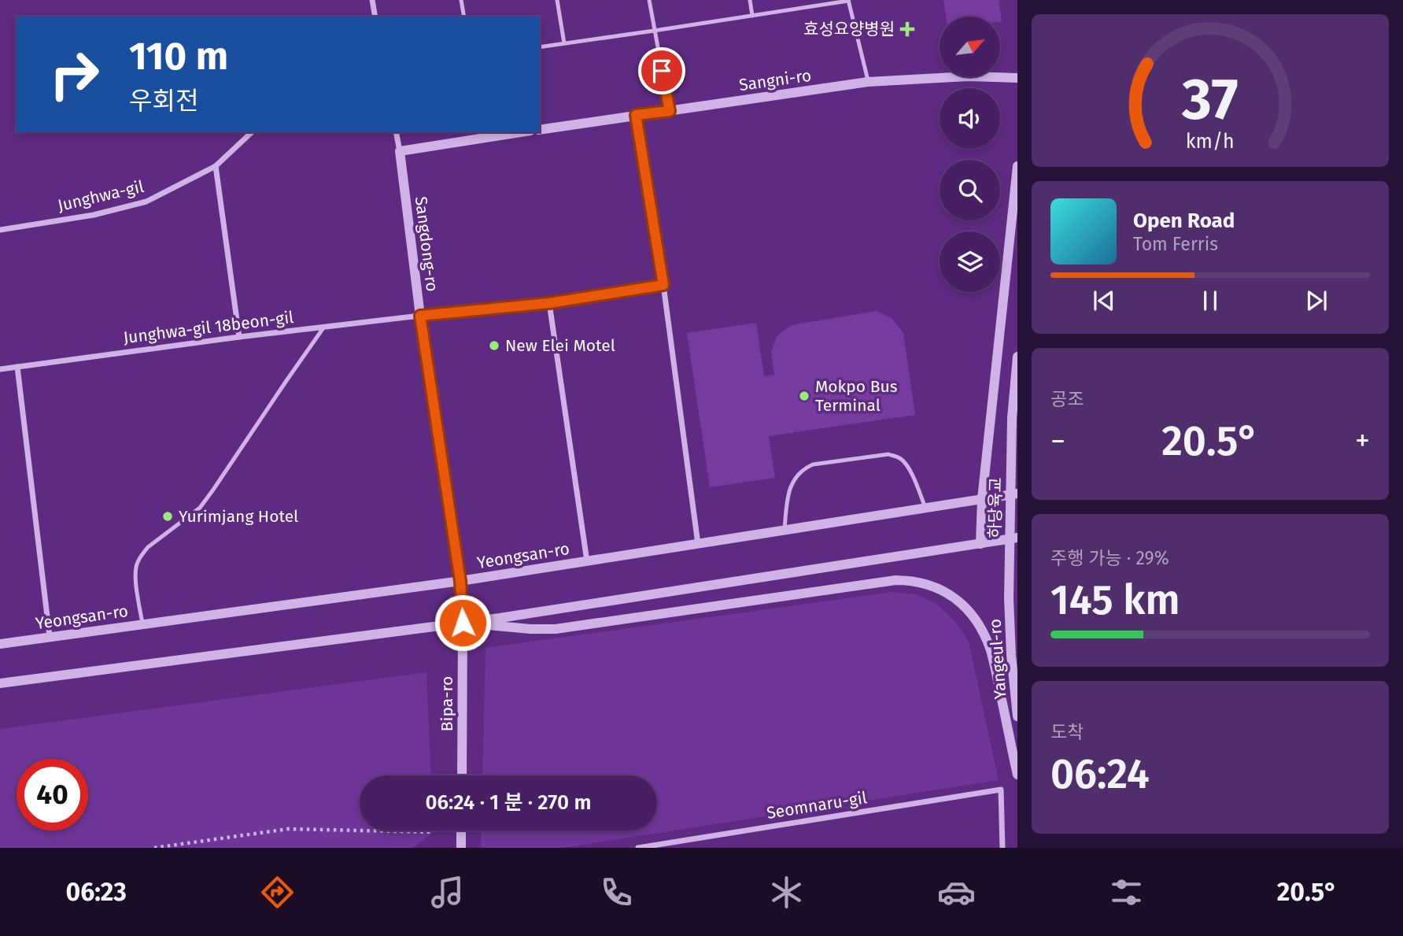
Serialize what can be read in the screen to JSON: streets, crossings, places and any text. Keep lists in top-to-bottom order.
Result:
{
  "streets": {
    "street": [
      "Sangni-ro",
      "Junghwa-gil",
      "Sangdong-ro",
      "Junghwa-gil 18beon-gil",
      "하당육교",
      "Yeongsan-ro",
      "Yangeul-ro",
      "Bipa-ro",
      "Seomnaru-gil"
    ]
  },
  "crossings": [
    ["Sangdong-ro", "Junghwa-gil 18beon-gil"],
    ["Sangdong-ro", "Yeongsan-ro"],
    ["Sangdong-ro", "Bipa-ro"],
    ["하당육교", "Yangeul-ro"]
  ],
  "places": {
    "health": ["효성요양병원"],
    "other": ["New Elei Motel", "Mokpo Bus Terminal", "Yurimjang Hotel"]
  },
  "north": "top right",
  "page": {
    "turn": ["110 m", "우회전"],
    "song": ["Open Road", "Tom Ferris"],
    "tile": [
      "공조",
      ["주행 가능 · 29%", "145 km"],
      ["도착", "06:24"]
    ],
    "heat": ["−", "20.5°", "+"],
    "limit": "40",
    "trip": "06:24 · 1 분 · 270 m",
    "tabs": ["06:23", "20.5°"],
    "gauge": ["37", "km/h"]
  }
}
